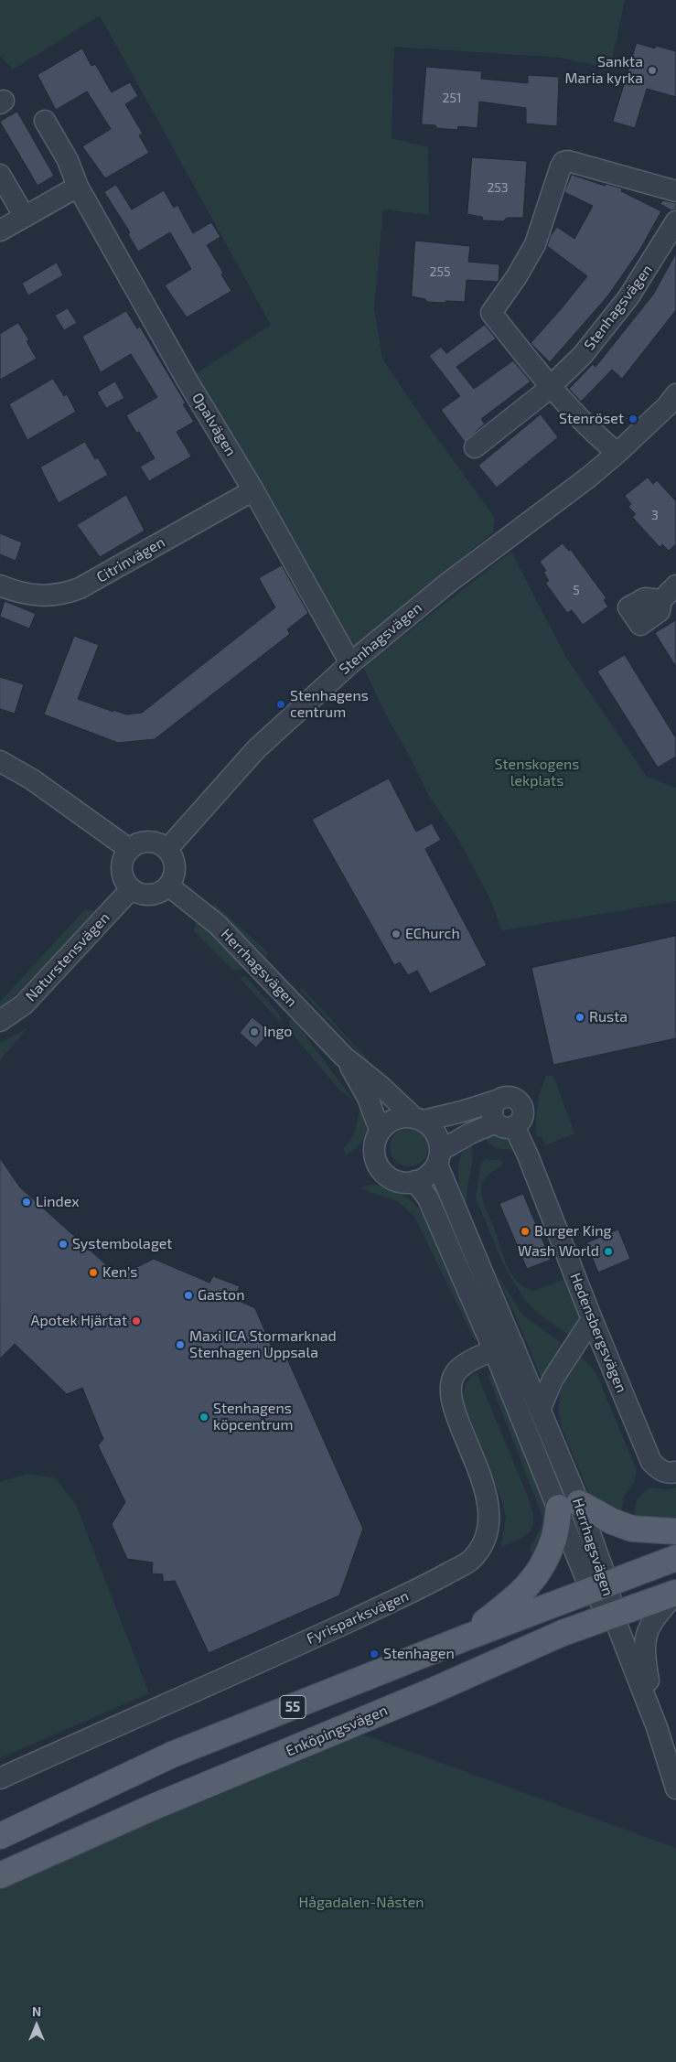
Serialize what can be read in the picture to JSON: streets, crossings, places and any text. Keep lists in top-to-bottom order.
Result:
{
  "streets": {
    "main road": ["55", "Enköpingsvägen"],
    "street": [
      "Stenhagsvägen",
      "Opalvägen",
      "Citrinvägen",
      "Naturstensvägen",
      "Herrhagsvägen",
      "Hedensbergsvägen",
      "Fyrisparksvägen"
    ]
  },
  "crossings": [
    ["Stenhagsvägen", "Opalvägen"],
    ["Stenhagsvägen", "Naturstensvägen"],
    ["Stenhagsvägen", "Herrhagsvägen"],
    ["Opalvägen", "Citrinvägen"],
    ["Naturstensvägen", "Herrhagsvägen"],
    ["Herrhagsvägen", "Fyrisparksvägen"],
    ["Herrhagsvägen", "55"],
    ["Herrhagsvägen", "Enköpingsvägen"]
  ],
  "parks": ["Stenskogens lekplats", "Hågadalen-Nåsten"],
  "places": [
    "Sankta Maria kyrka",
    "Stenröset",
    "Stenhagens centrum",
    "EChurch",
    "Rusta",
    "Ingo",
    "Lindex",
    "Burger King",
    "Systembolaget",
    "Wash World",
    "Ken's",
    "Gaston",
    "Apotek Hjärtat",
    "Maxi ICA Stormarknad Stenhagen Uppsala",
    "Stenhagens köpcentrum",
    "Stenhagen"
  ],
  "house_numbers": [
    "251",
    "253",
    "255",
    "3",
    "5"
  ],
  "north": "top"
}
